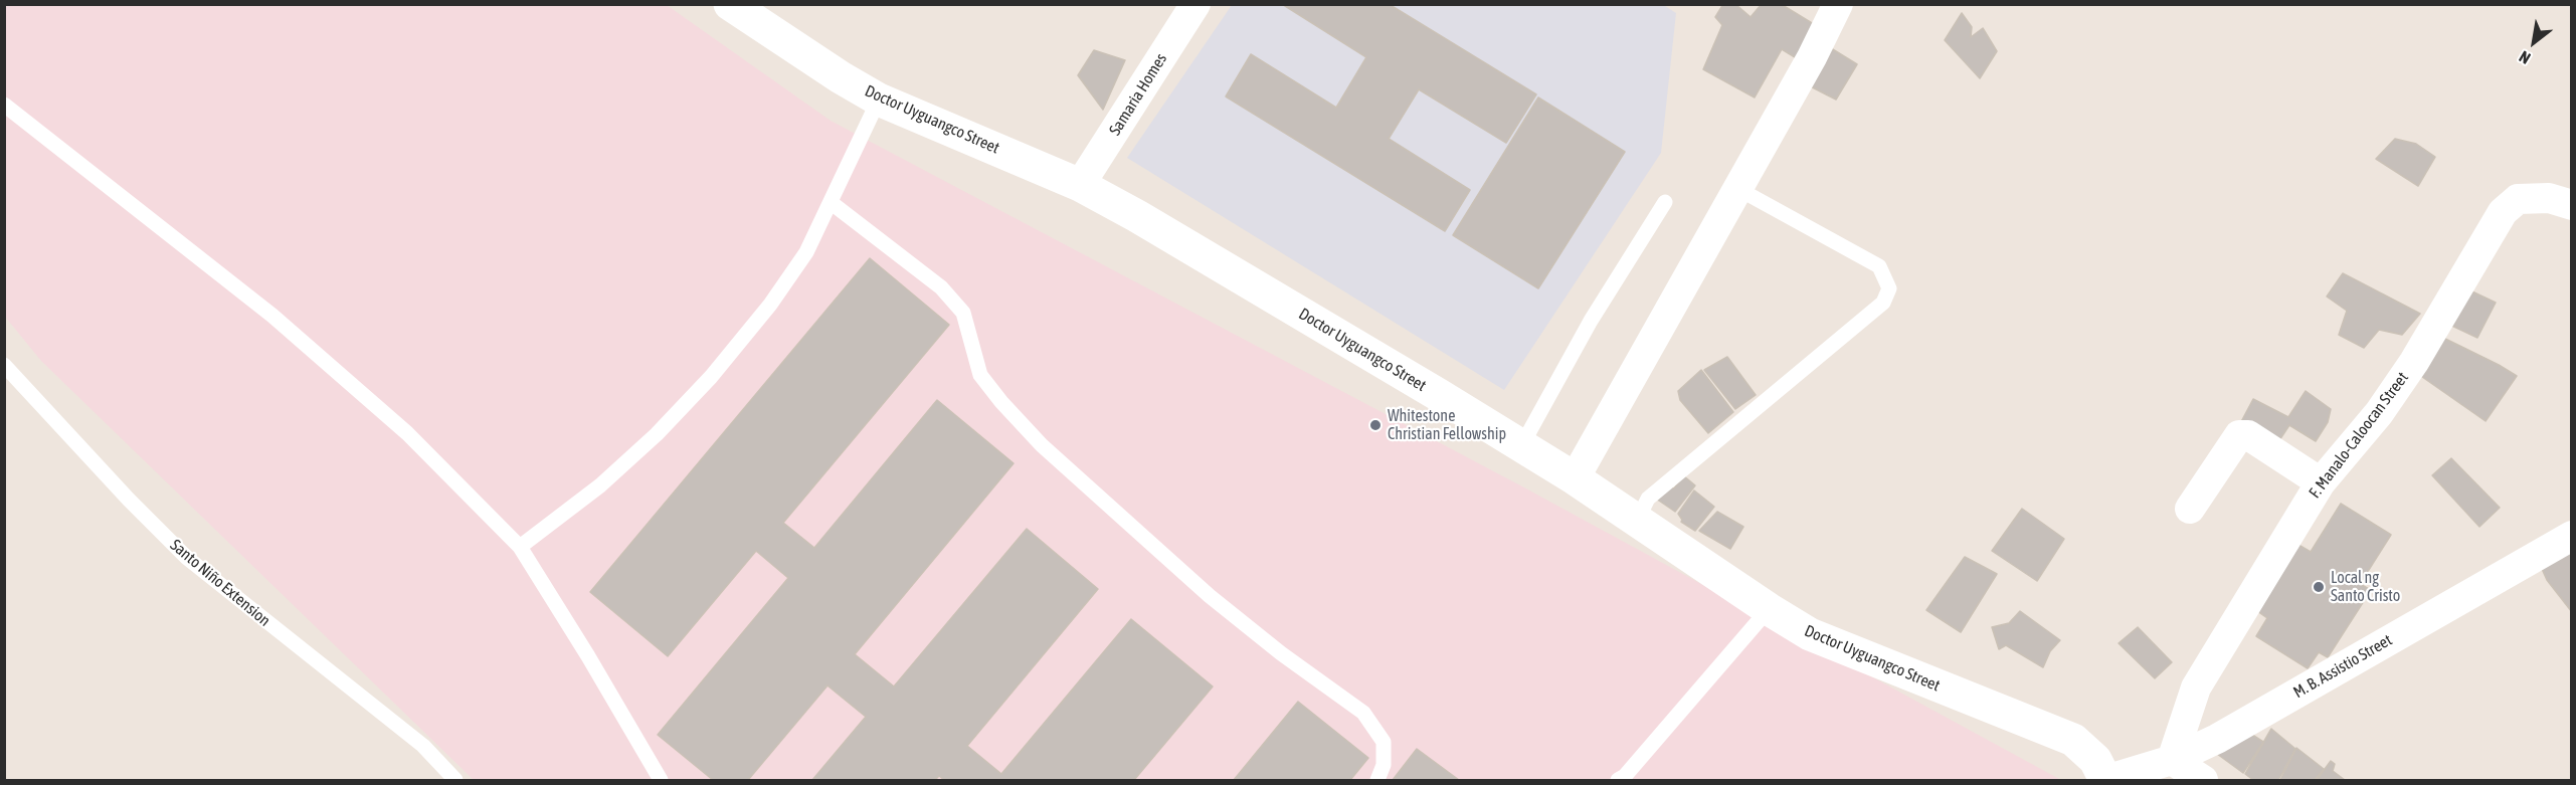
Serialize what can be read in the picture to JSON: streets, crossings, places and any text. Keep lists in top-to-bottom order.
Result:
{
  "streets": {
    "main road": ["Doctor Uyguangco Street"],
    "street": ["Samaria Homes", "F. Manalo-Caloocan Street", "M. B. Assistio Street"],
    "lane": ["Santo Niño Extension"]
  },
  "crossings": [
    ["Samaria Homes", "Doctor Uyguangco Street"],
    ["Doctor Uyguangco Street", "M. B. Assistio Street"],
    ["F. Manalo-Caloocan Street", "M. B. Assistio Street"]
  ],
  "places": ["Whitestone Christian Fellowship", "Local ng Santo Cristo"],
  "north": "bottom left"
}
